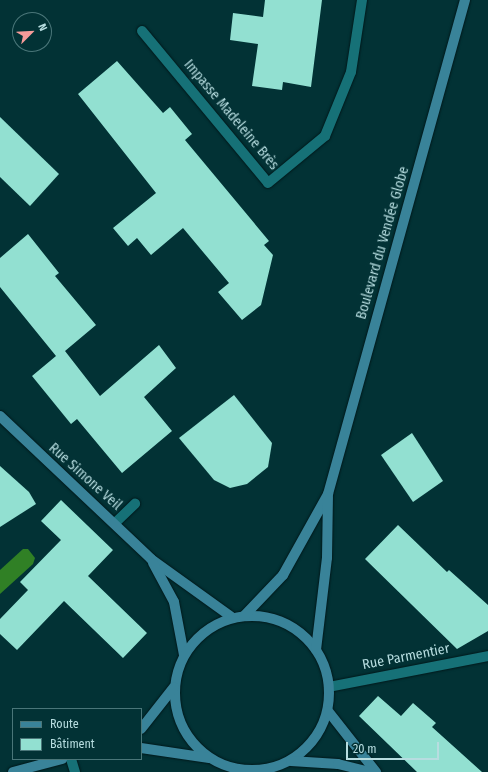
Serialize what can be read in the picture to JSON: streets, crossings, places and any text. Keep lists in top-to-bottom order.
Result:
{
  "streets": {
    "main road": ["Boulevard du Vendée Globe", "Rue Simone Veil"],
    "street": ["Impasse Madeleine Brès", "Rue Parmentier"]
  },
  "legend": ["Route", "Bâtiment"],
  "scale_bar": "20 m",
  "north": "top right"
}
